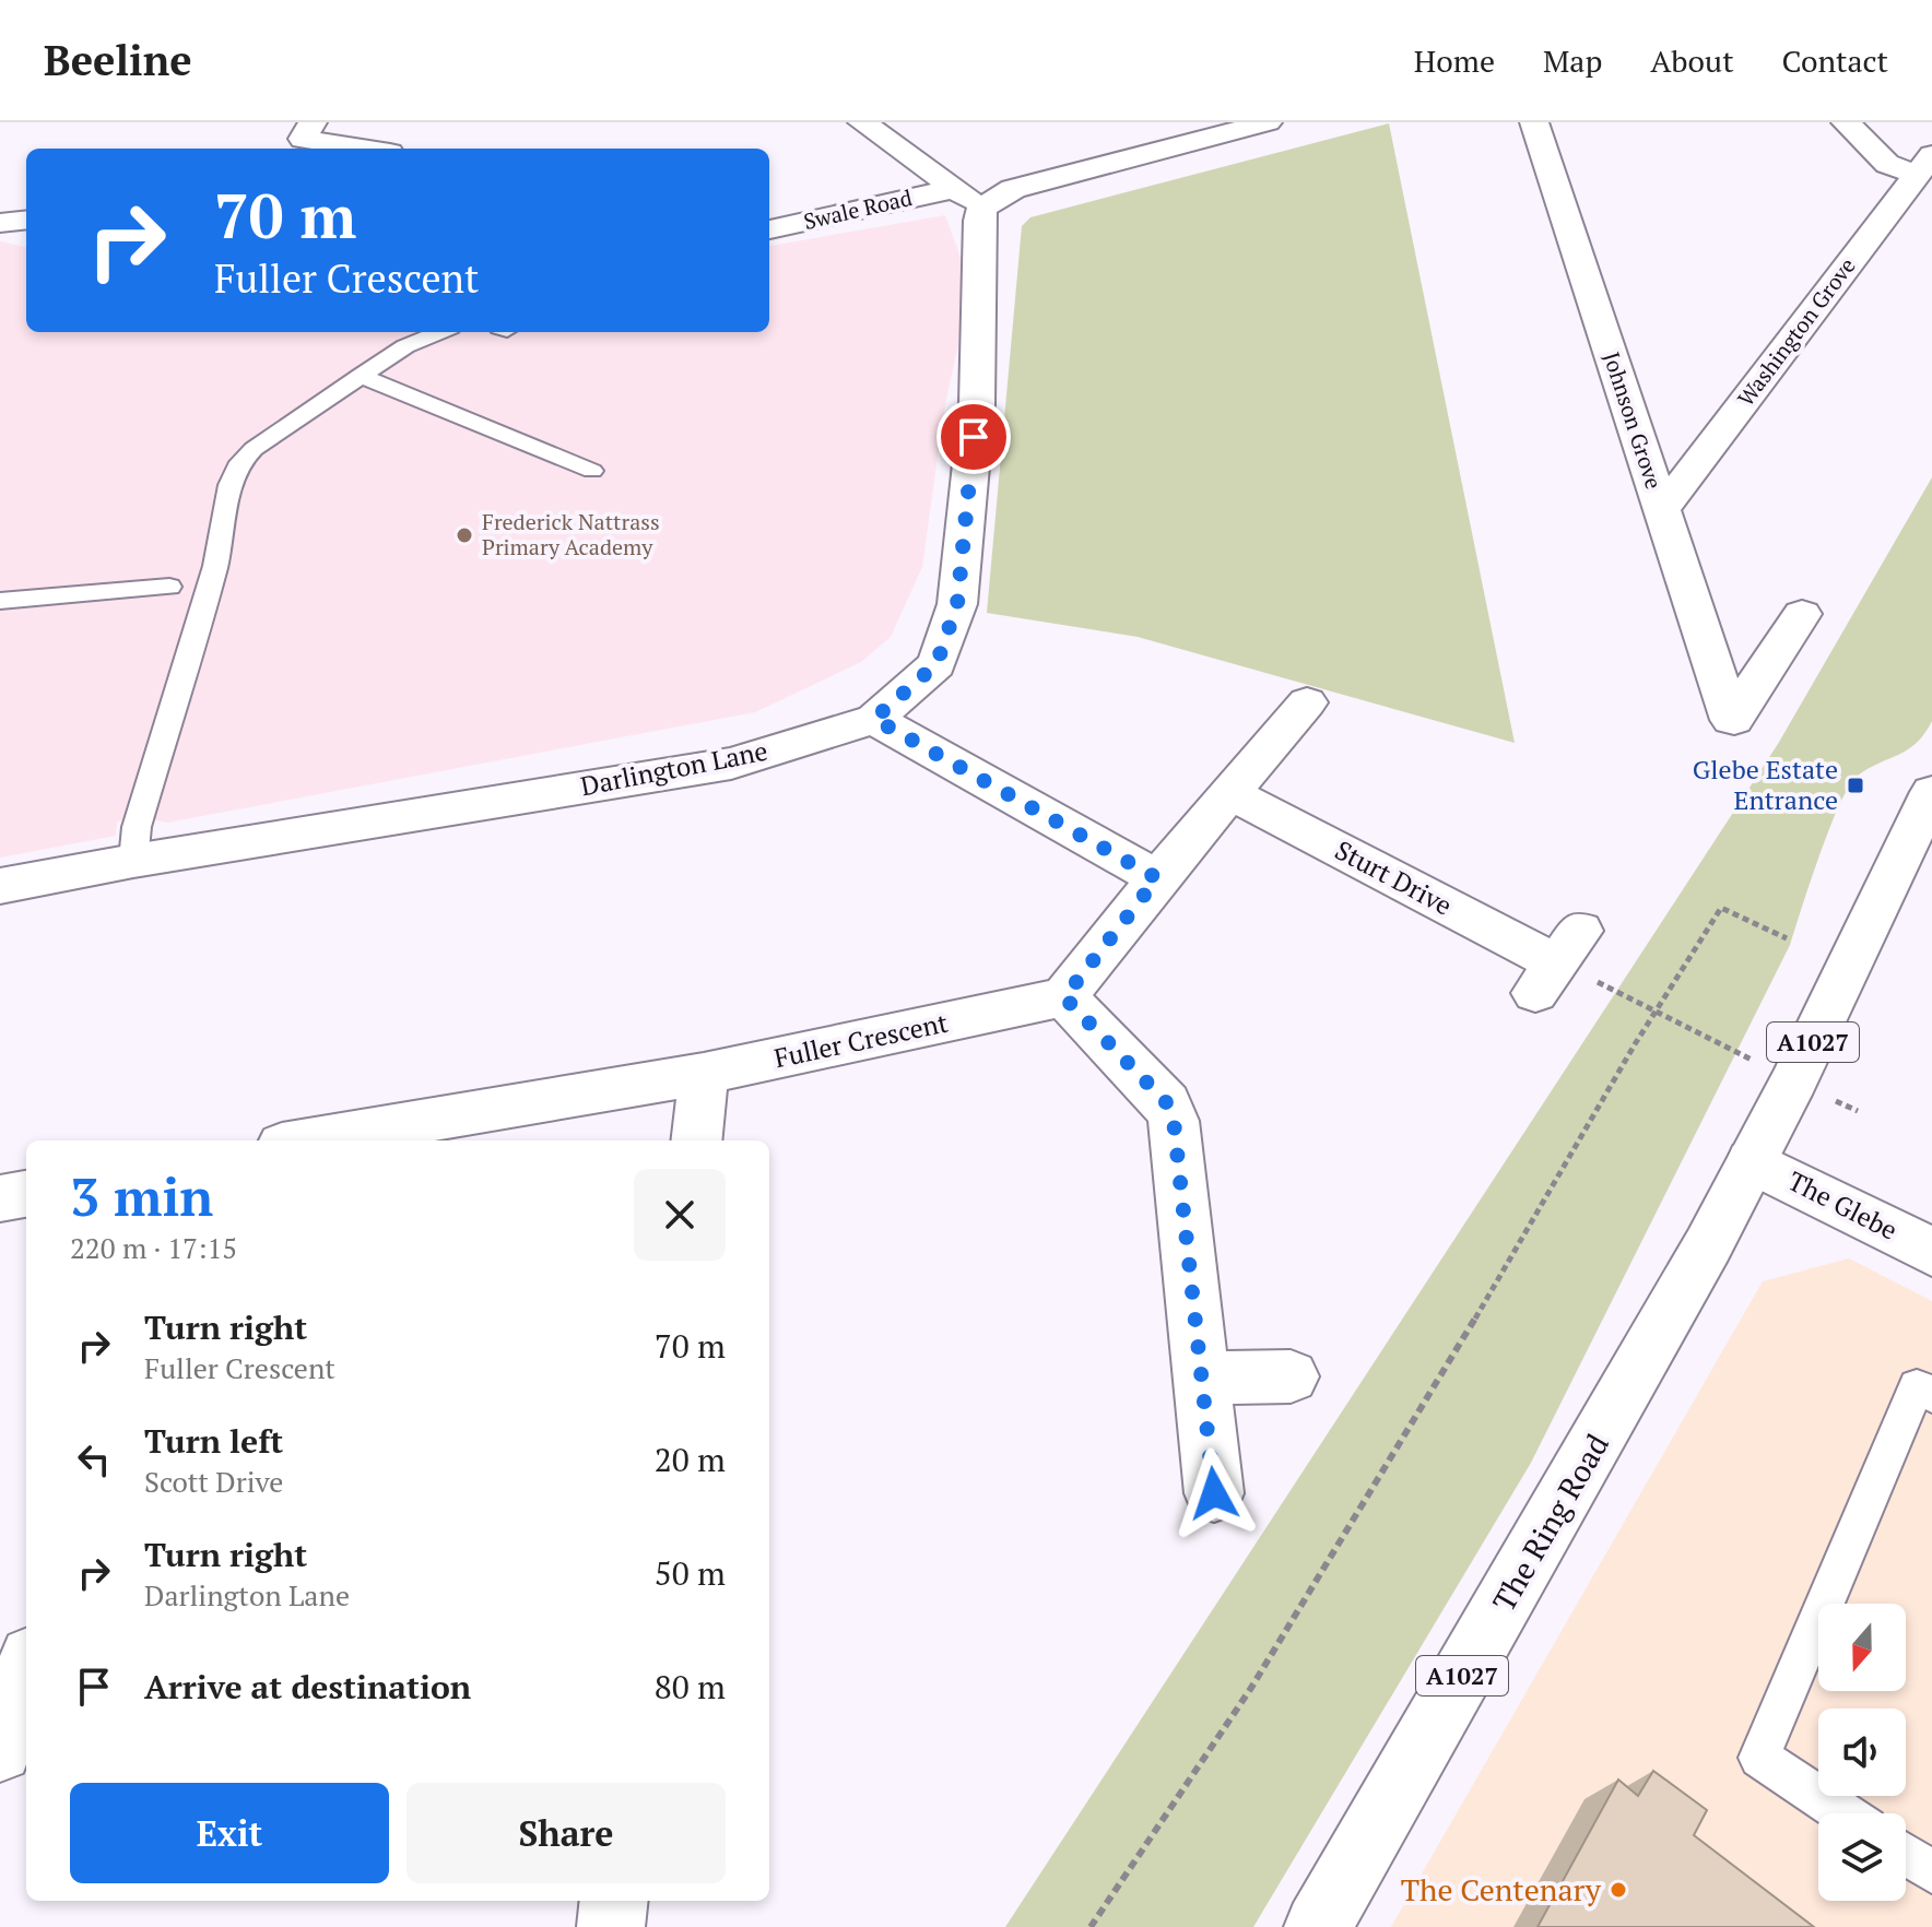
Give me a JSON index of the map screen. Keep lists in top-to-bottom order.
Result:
{
  "streets": {
    "street": [
      "Swale Road",
      "Washington Grove",
      "Johnson Grove",
      "Darlington Lane",
      "Sturt Drive",
      "Fuller Crescent",
      "A1027",
      "The Glebe",
      "The Ring Road"
    ]
  },
  "crossings": [
    ["Swale Road", "Darlington Lane"],
    ["Washington Grove", "Johnson Grove"],
    ["A1027", "The Glebe"],
    ["A1027", "The Ring Road"],
    ["The Glebe", "The Ring Road"]
  ],
  "places": {
    "other": ["Frederick Nattrass Primary Academy", "The Centenary"],
    "transit": ["Glebe Estate Entrance"]
  },
  "north": "bottom",
  "page": {
    "header": "Beeline",
    "nav": [
      "Home",
      "Map",
      "About",
      "Contact"
    ],
    "turn": ["70 m", "Fuller Crescent"],
    "heading": ["3 min", "220 m · 17:15"],
    "list": [
      {
        "name": "Turn right",
        "note": "Fuller Crescent",
        "value": "70 m"
      },
      {
        "name": "Turn left",
        "note": "Scott Drive",
        "value": "20 m"
      },
      {
        "name": "Turn right",
        "note": "Darlington Lane",
        "value": "50 m"
      },
      {
        "name": "Arrive at destination",
        "value": "80 m"
      }
    ],
    "buttons": ["Exit", "Share"]
  }
}
